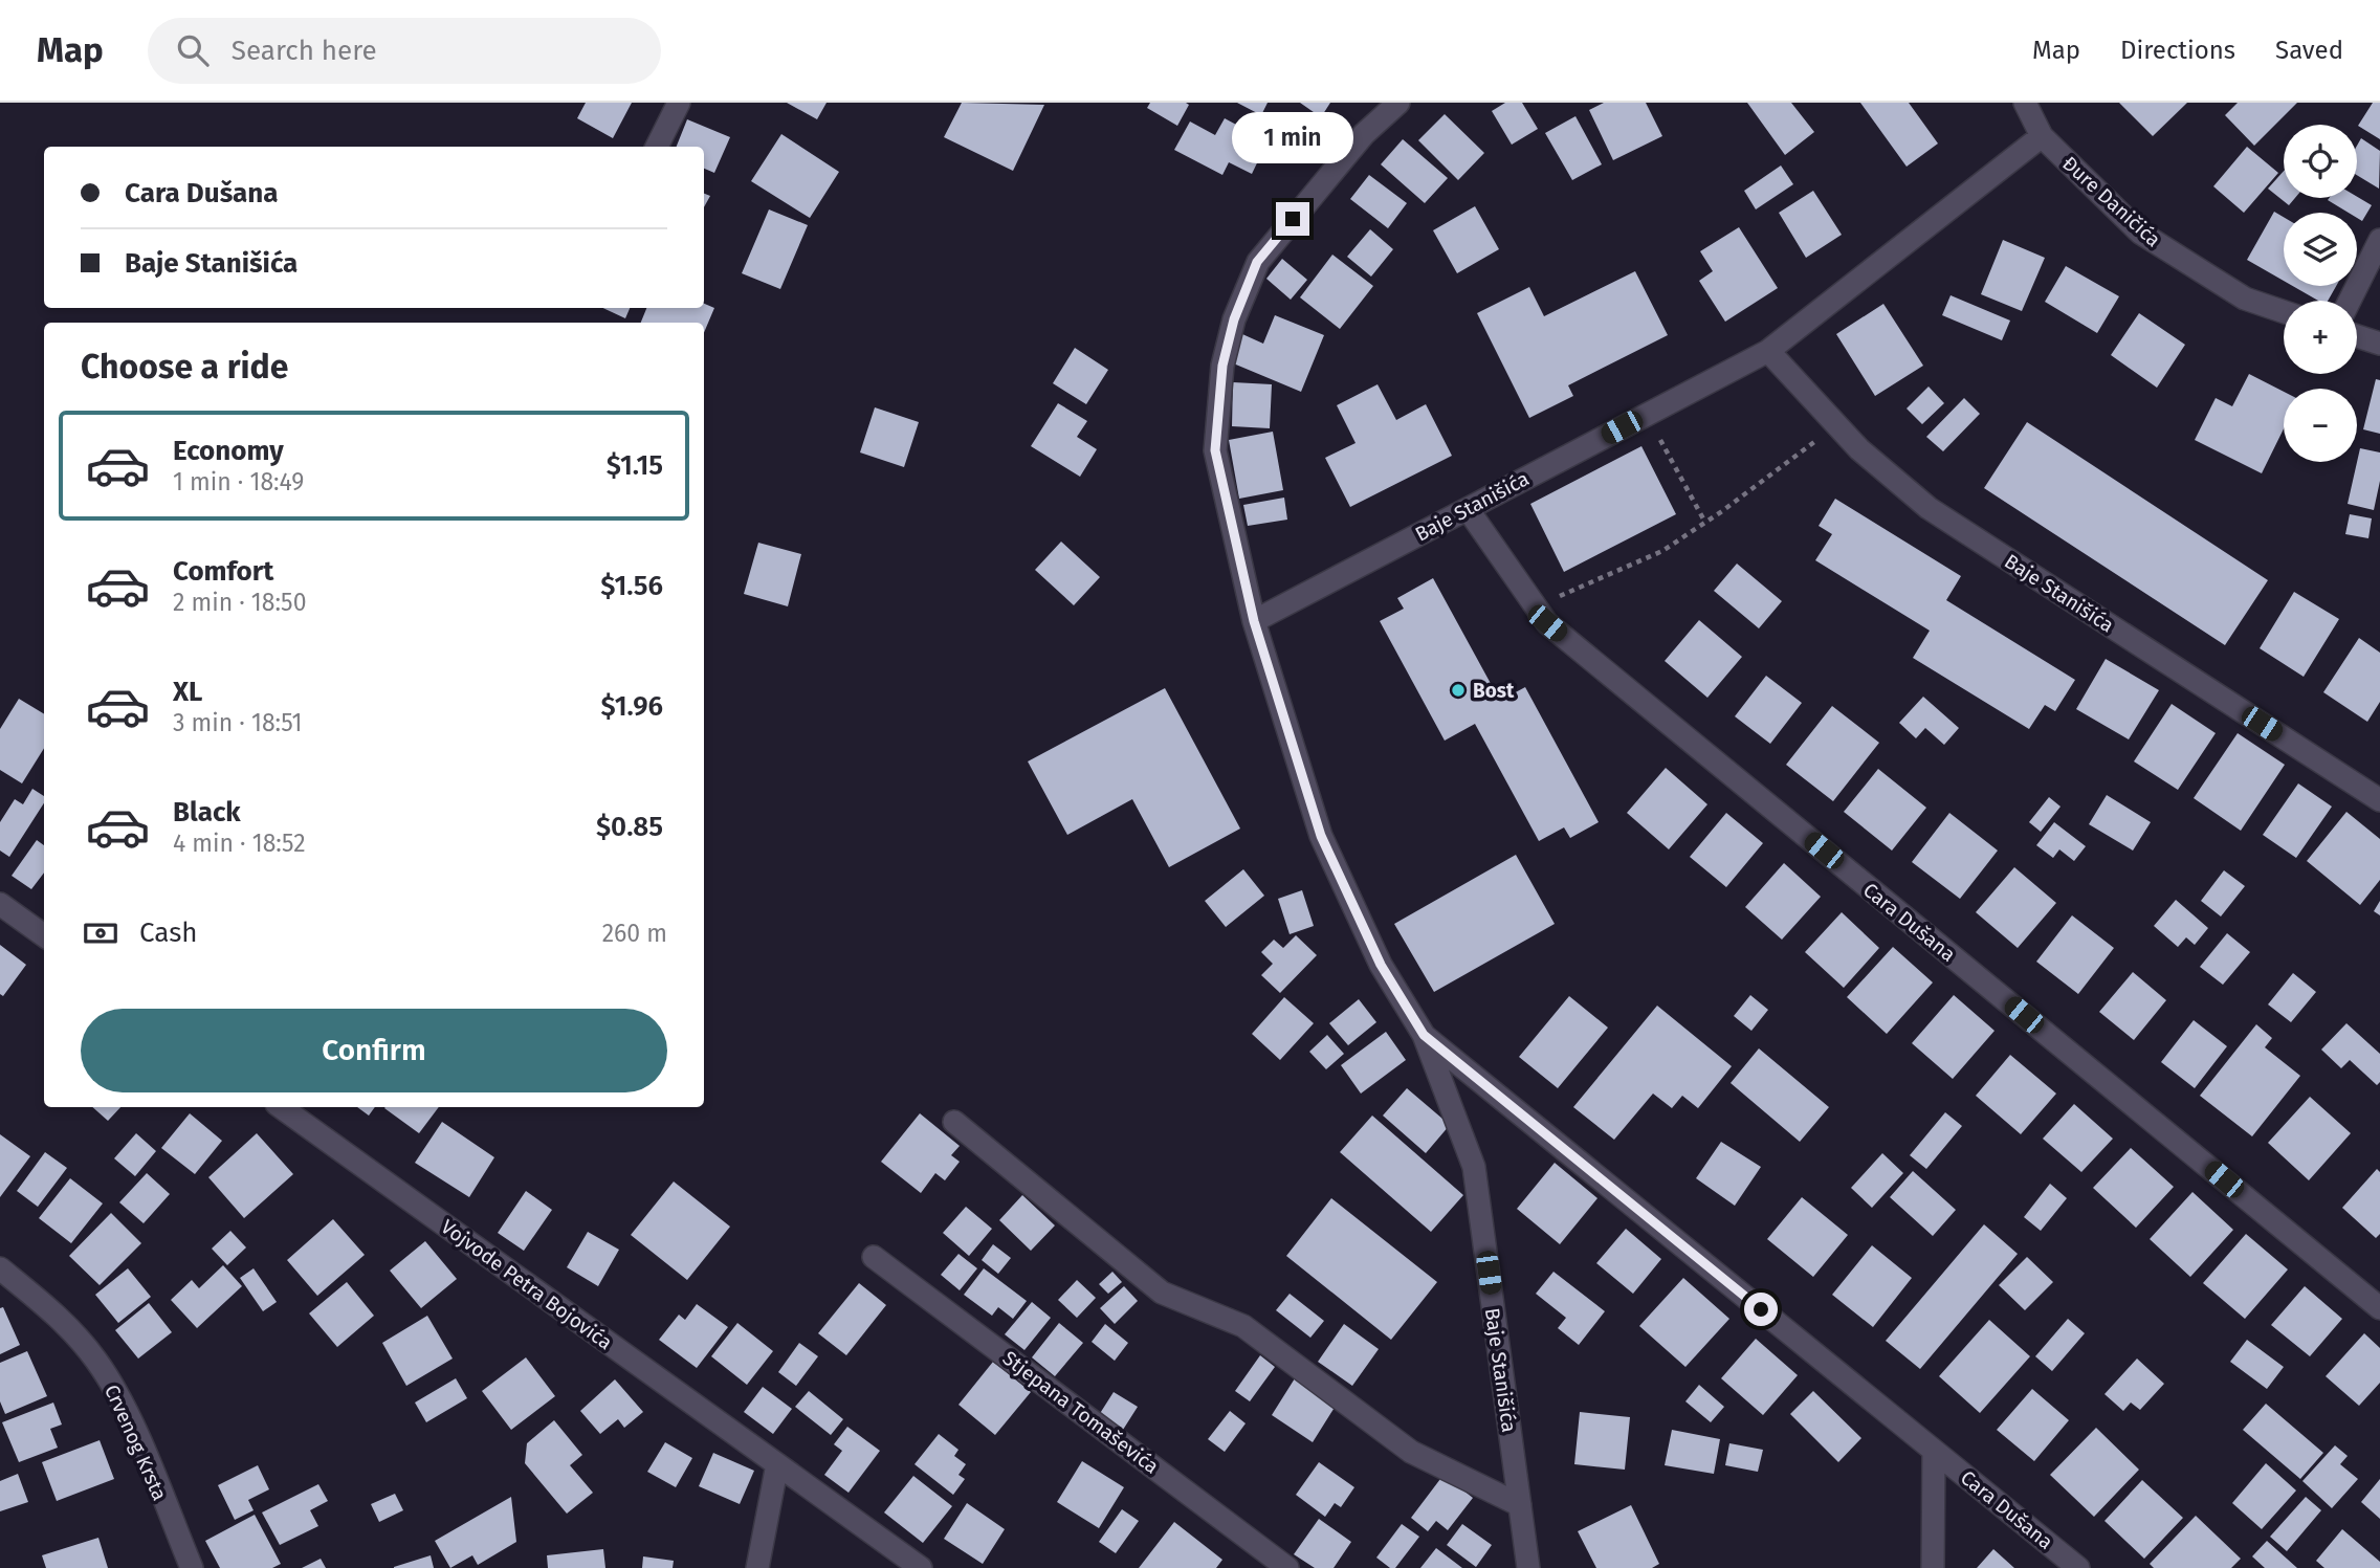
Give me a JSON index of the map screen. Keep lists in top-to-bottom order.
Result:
{
  "streets": {
    "street": [
      "Đure Daničića",
      "Baje Stanišića",
      "Cara Dušana",
      "Vojvode Petra Bojovića",
      "Stjepana Tomaševića",
      "Crvenog Krsta"
    ]
  },
  "crossings": [
    ["Đure Daničića", "Baje Stanišića"],
    ["Baje Stanišića", "Cara Dušana"]
  ],
  "places": ["Bost"],
  "page": {
    "header": "Map",
    "search": "Search here",
    "nav": ["Map", "Directions", "Saved"],
    "bubble": "1 min",
    "map_buttons": ["+", "−"],
    "banner": ["Cara Dušana", "Baje Stanišića"],
    "heading": "Choose a ride",
    "list": [
      {
        "name": "Economy",
        "note": "1 min · 18:49",
        "value": "$1.15"
      },
      {
        "name": "Comfort",
        "note": "2 min · 18:50",
        "value": "$1.56"
      },
      {
        "name": "XL",
        "note": "3 min · 18:51",
        "value": "$1.96"
      },
      {
        "name": "Black",
        "note": "4 min · 18:52",
        "value": "$0.85"
      }
    ],
    "pay": ["Cash", "260 m"],
    "buttons": "Confirm"
  }
}
